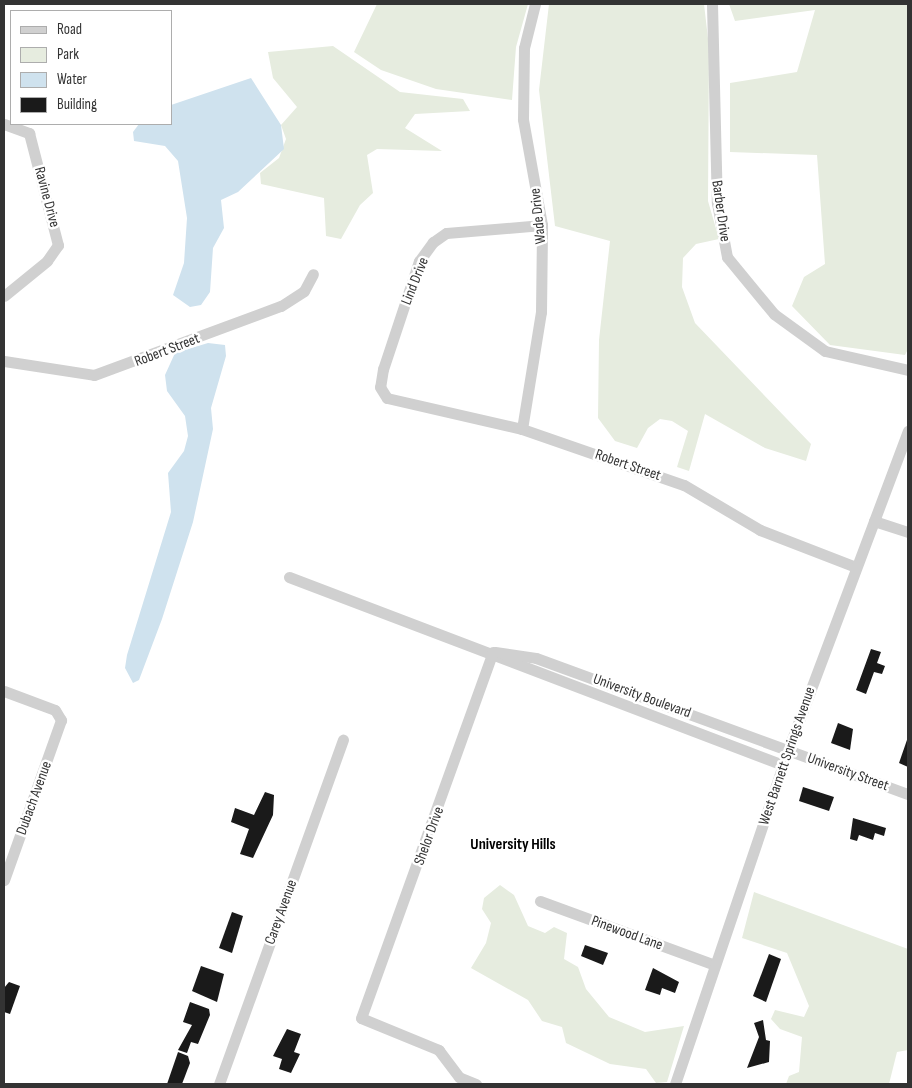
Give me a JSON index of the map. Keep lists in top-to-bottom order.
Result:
{
  "streets": {
    "street": [
      "Ravine Drive",
      "Barber Drive",
      "Wade Drive",
      "Lind Drive",
      "Robert Street",
      "University Boulevard",
      "West Barnett Springs Avenue",
      "University Street",
      "Dubach Avenue",
      "Shelor Drive",
      "Carey Avenue",
      "Pinewood Lane"
    ]
  },
  "crossings": [
    ["Wade Drive", "Lind Drive"],
    ["Wade Drive", "Robert Street"],
    ["Lind Drive", "Robert Street"],
    ["Robert Street", "West Barnett Springs Avenue"],
    ["University Boulevard", "West Barnett Springs Avenue"],
    ["University Boulevard", "University Street"],
    ["University Boulevard", "Shelor Drive"],
    ["West Barnett Springs Avenue", "University Street"],
    ["West Barnett Springs Avenue", "Pinewood Lane"]
  ],
  "districts": ["University Hills"],
  "legend": [
    "Road",
    "Park",
    "Water",
    "Building"
  ]
}
